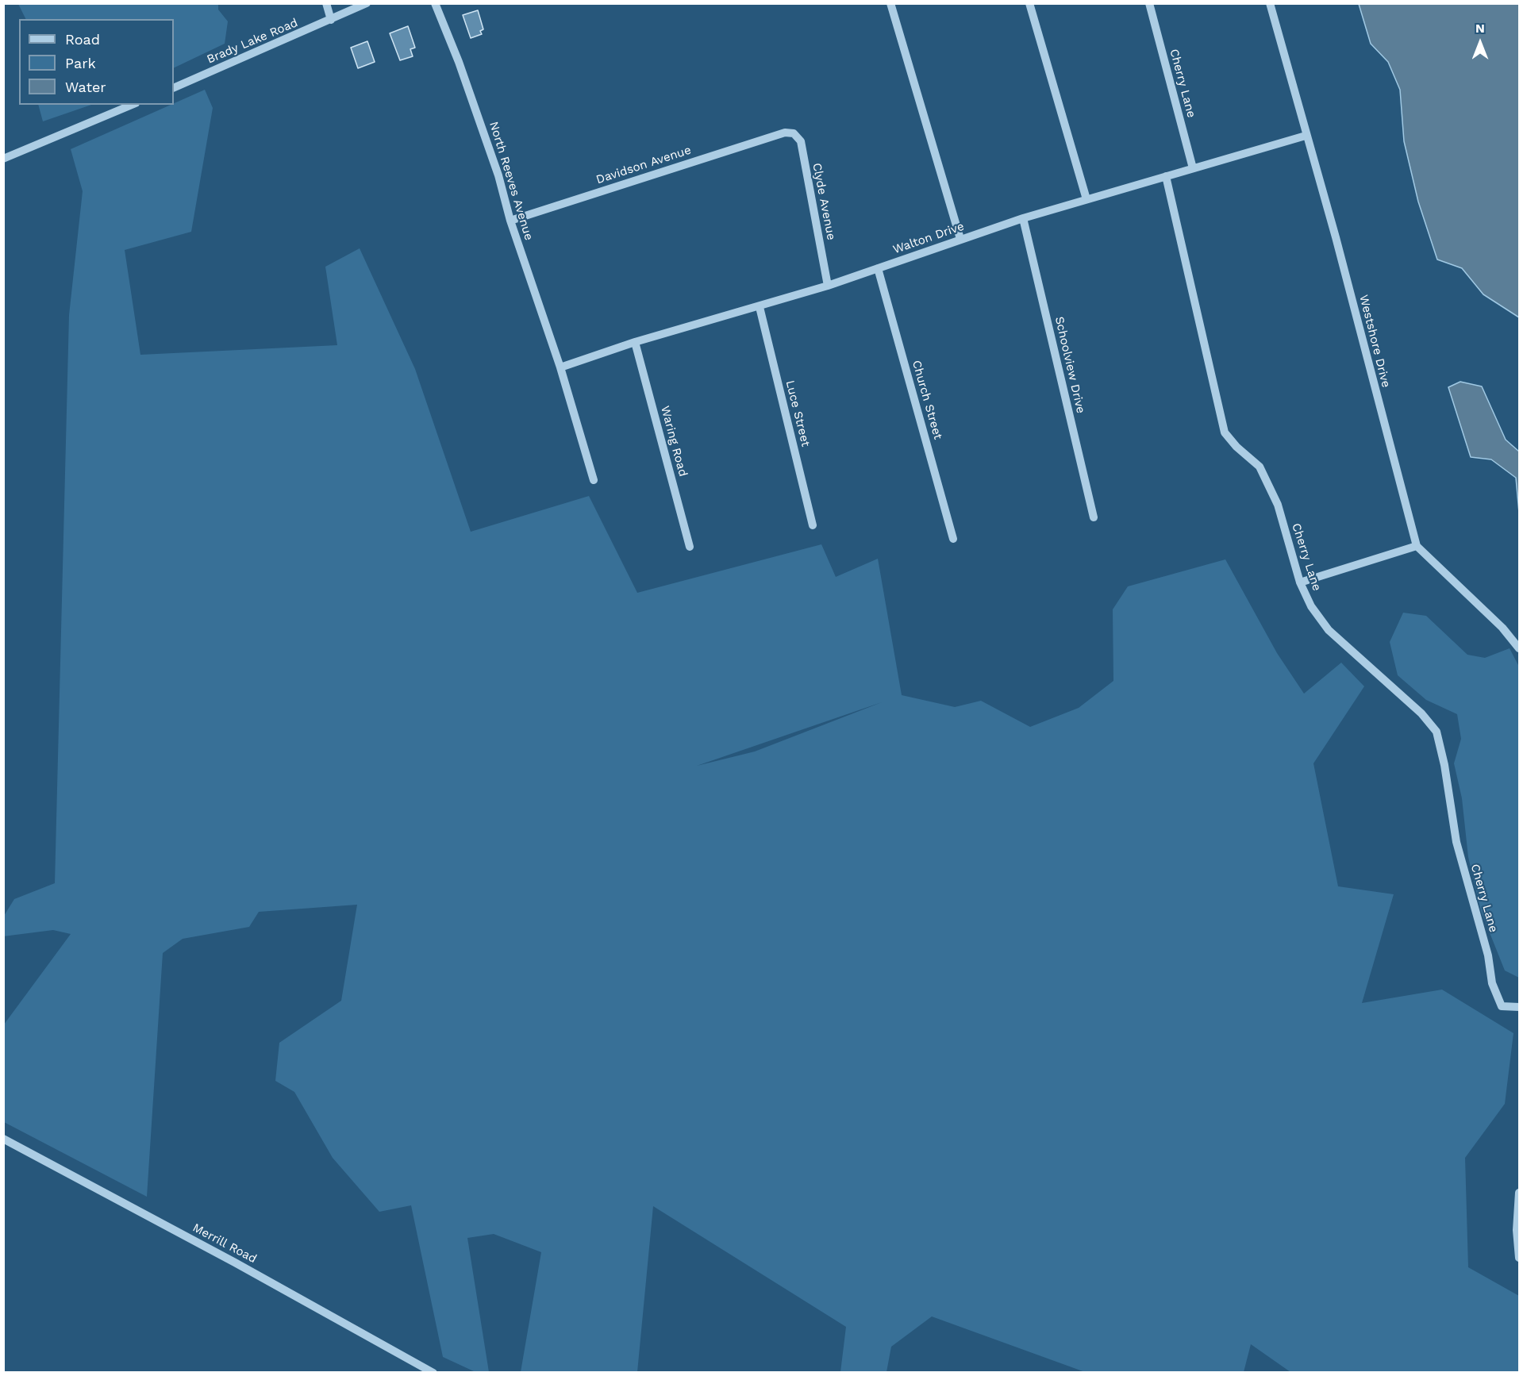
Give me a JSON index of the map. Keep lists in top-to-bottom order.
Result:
{
  "streets": {
    "street": [
      "Brady Lake Road",
      "Cherry Lane",
      "Davidson Avenue",
      "North Reeves Avenue",
      "Clyde Avenue",
      "Walton Drive",
      "Westshore Drive",
      "Schoolview Drive",
      "Church Street",
      "Luce Street",
      "Waring Road",
      "Merrill Road"
    ]
  },
  "crossings": [
    ["Cherry Lane", "Walton Drive"],
    ["Davidson Avenue", "North Reeves Avenue"],
    ["Davidson Avenue", "Clyde Avenue"],
    ["North Reeves Avenue", "Walton Drive"],
    ["Clyde Avenue", "Walton Drive"],
    ["Walton Drive", "Westshore Drive"],
    ["Walton Drive", "Schoolview Drive"],
    ["Walton Drive", "Church Street"],
    ["Walton Drive", "Luce Street"],
    ["Walton Drive", "Waring Road"]
  ],
  "legend": ["Road", "Park", "Water"],
  "north": "top"
}
